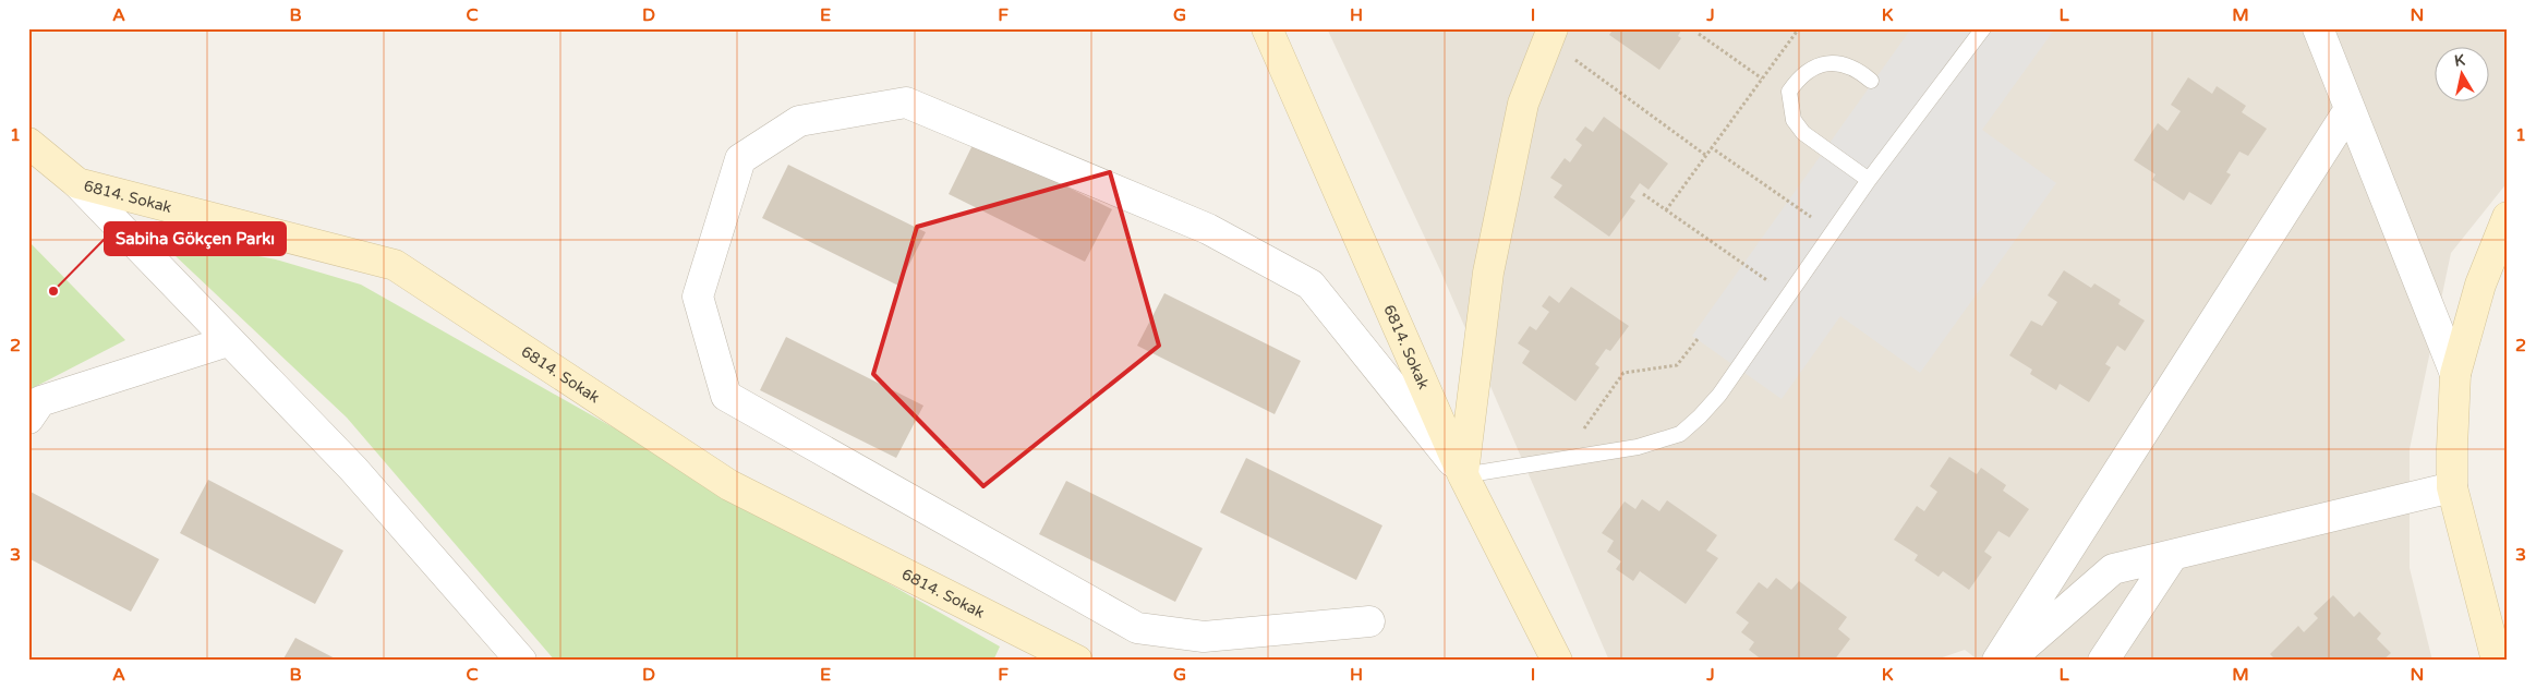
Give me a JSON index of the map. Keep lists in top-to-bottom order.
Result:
{
  "streets": {
    "street": ["6814. Sokak"]
  },
  "places": ["Sabiha Gökçen Parkı"],
  "north": "top",
  "grid": {
    "columns": [
      "A",
      "B",
      "C",
      "D",
      "E",
      "F",
      "G",
      "H",
      "I",
      "J",
      "K",
      "L",
      "M",
      "N"
    ],
    "rows": ["1", "2", "3"]
  }
}
